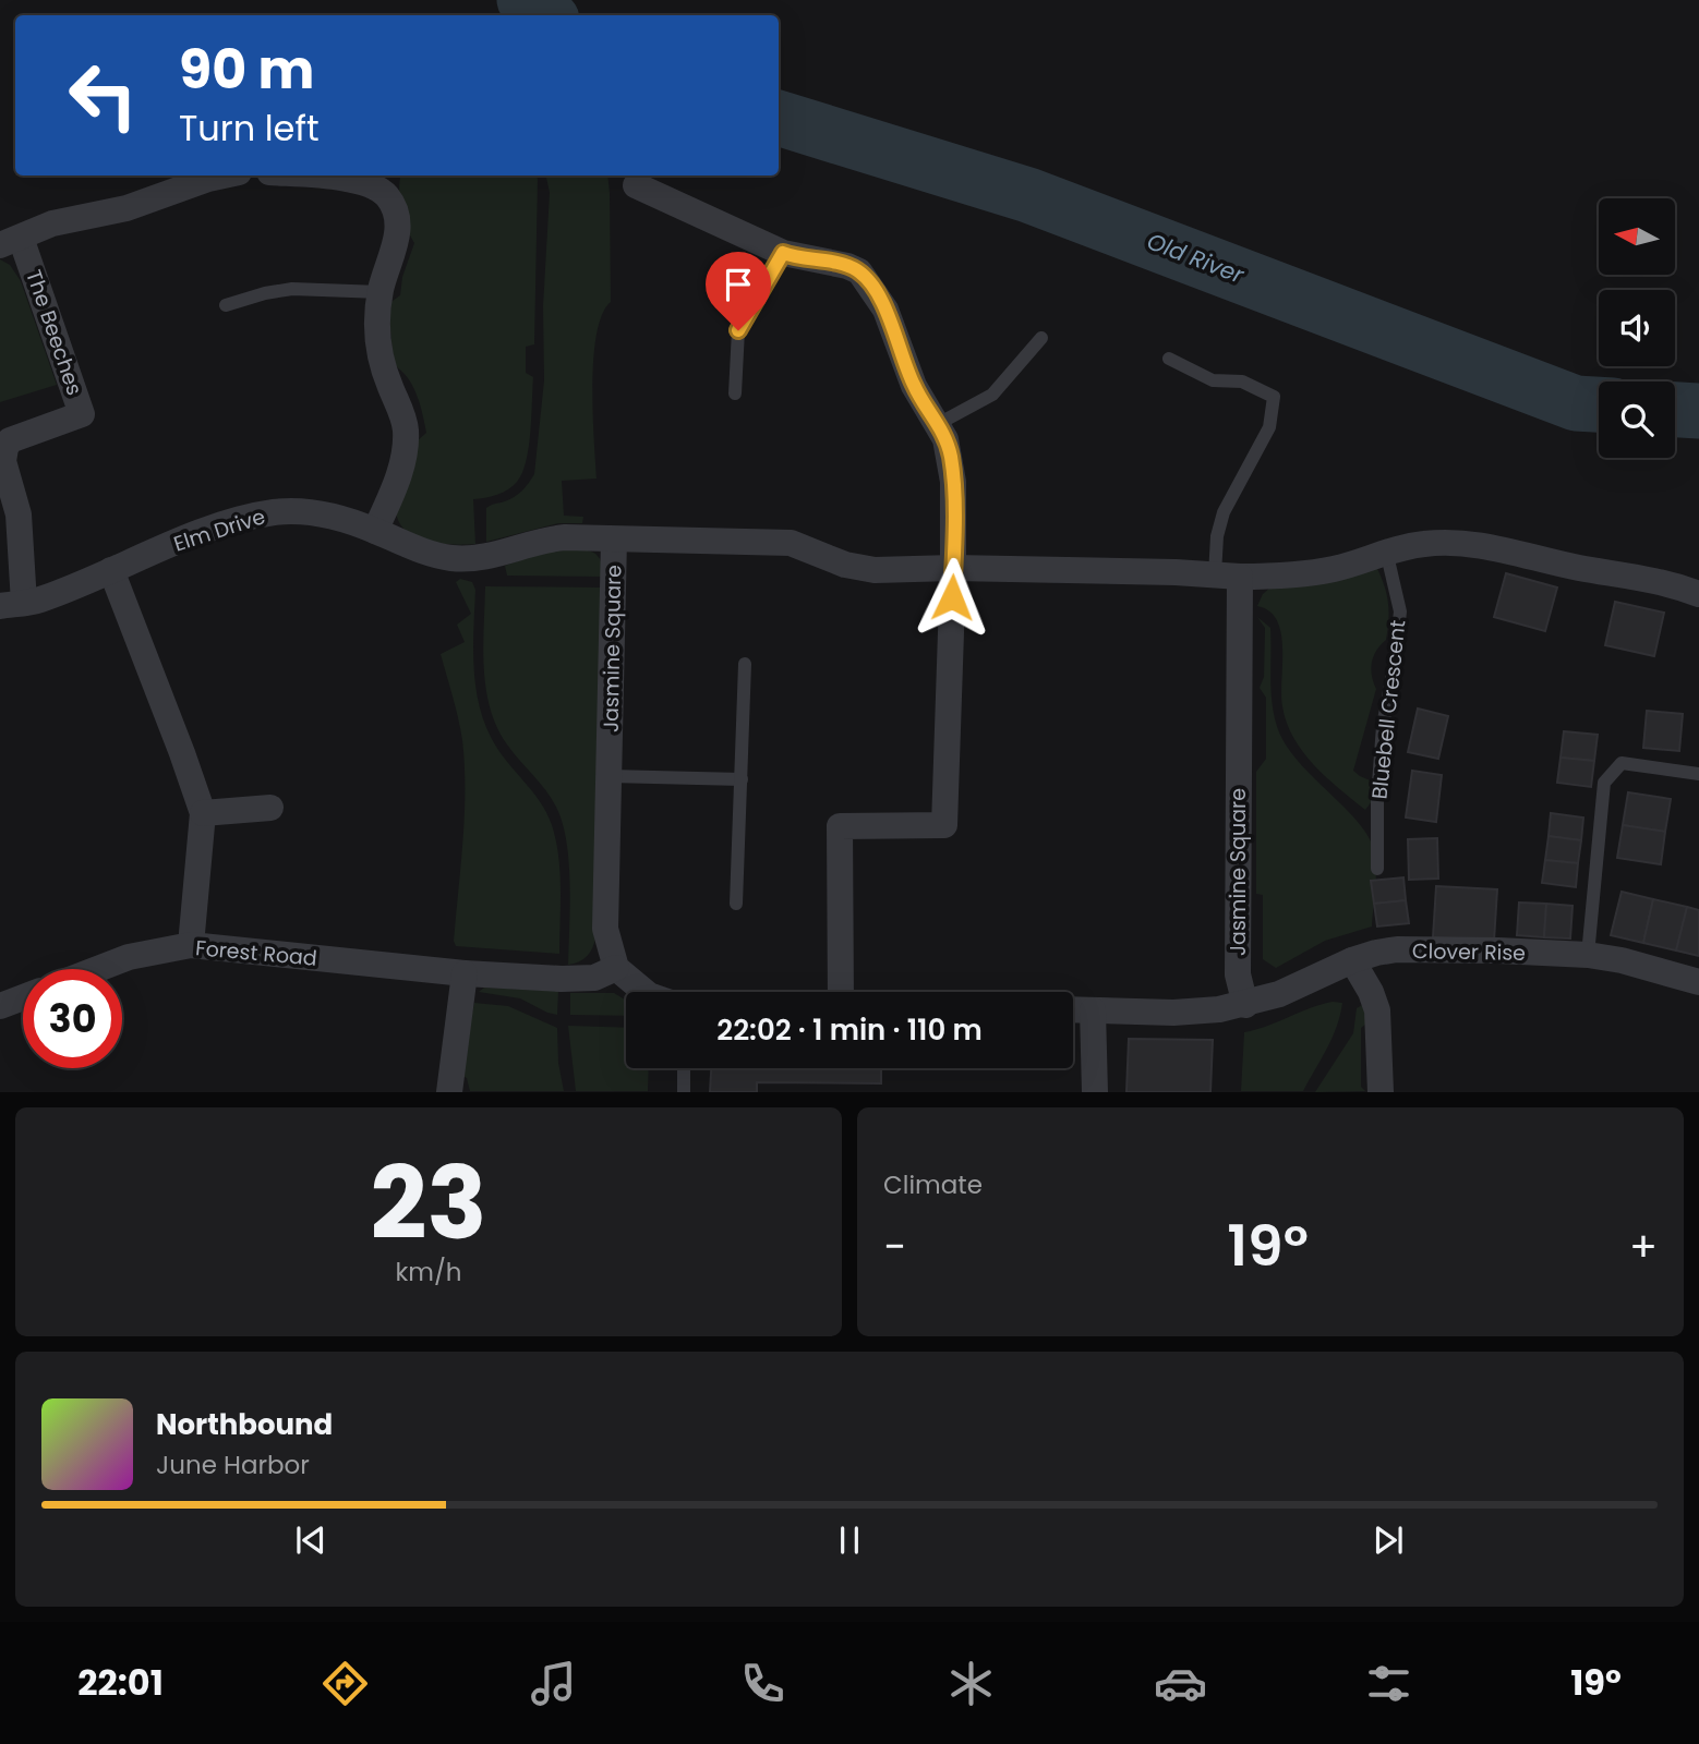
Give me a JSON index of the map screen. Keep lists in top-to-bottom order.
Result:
{
  "streets": {
    "street": [
      "The Beeches",
      "Elm Drive",
      "Jasmine Square",
      "Clover Rise",
      "Forest Road"
    ],
    "lane": ["Bluebell Crescent"]
  },
  "crossings": [
    ["The Beeches", "Elm Drive"],
    ["Elm Drive", "Jasmine Square"],
    ["Jasmine Square", "Clover Rise"],
    ["Jasmine Square", "Forest Road"]
  ],
  "water": ["Old River"],
  "north": "left",
  "page": {
    "turn": ["90 m", "Turn left"],
    "limit": "30",
    "trip": "22:02 · 1 min · 110 m",
    "tile": [
      ["23", "km/h"],
      "Climate"
    ],
    "heat": ["−", "19°", "+"],
    "song": ["Northbound", "June Harbor"],
    "tabs": ["22:01", "19°"]
  }
}
